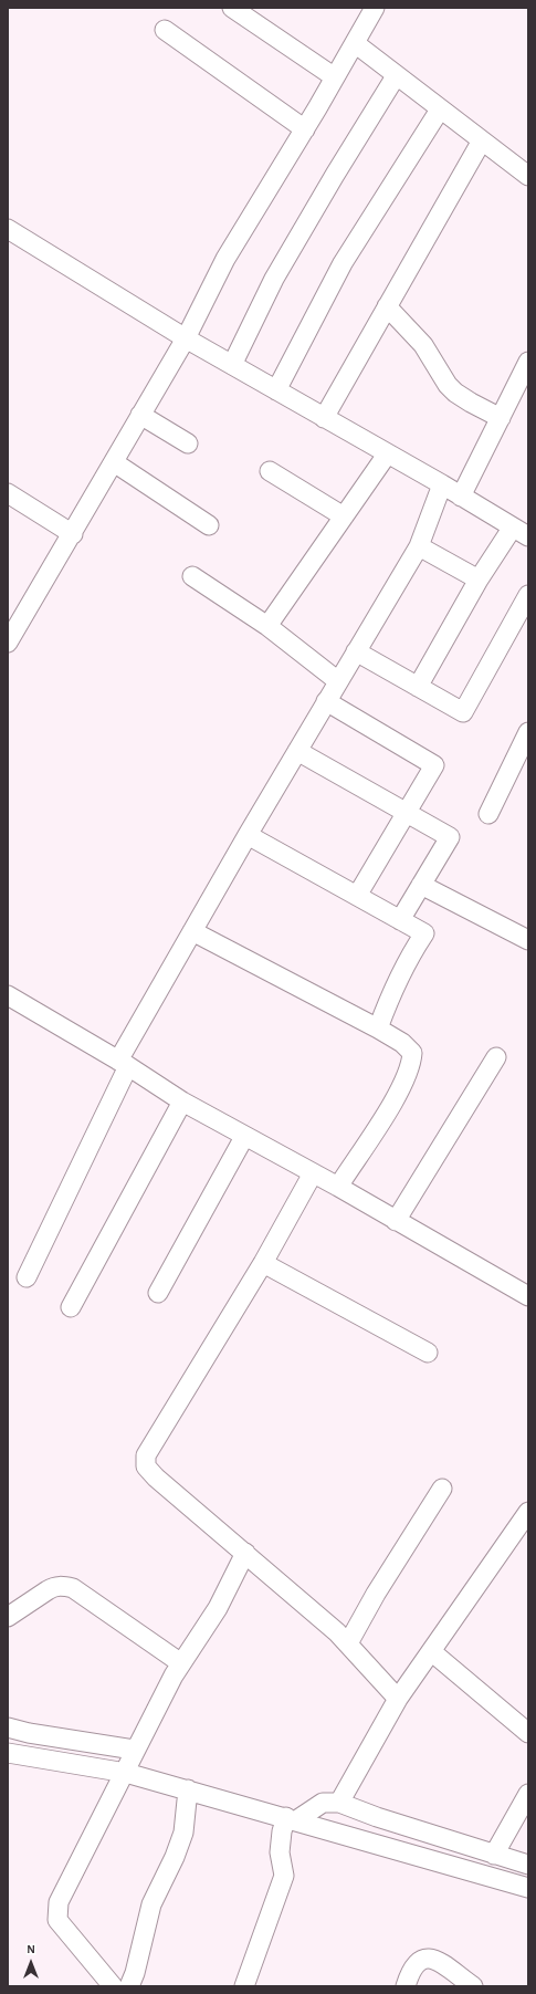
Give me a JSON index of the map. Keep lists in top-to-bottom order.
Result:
{
  "north": "top"
}
